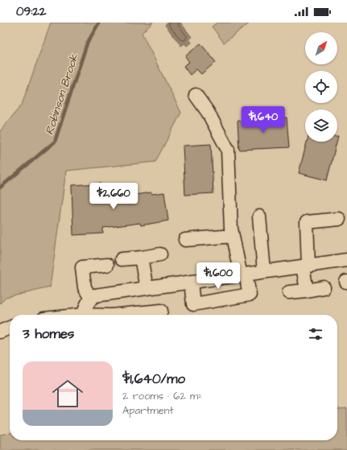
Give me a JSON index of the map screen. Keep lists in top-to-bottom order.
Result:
{
  "water": ["Robinson Brook"],
  "north": "top right",
  "page": {
    "status": "09:22",
    "price": ["$1,640", "$2,660", "$1,600"],
    "heading": "3 homes",
    "list": [
      {
        "name": "$1,640/mo",
        "note": "2 rooms · 62 m² · Apartment"
      }
    ]
  }
}
